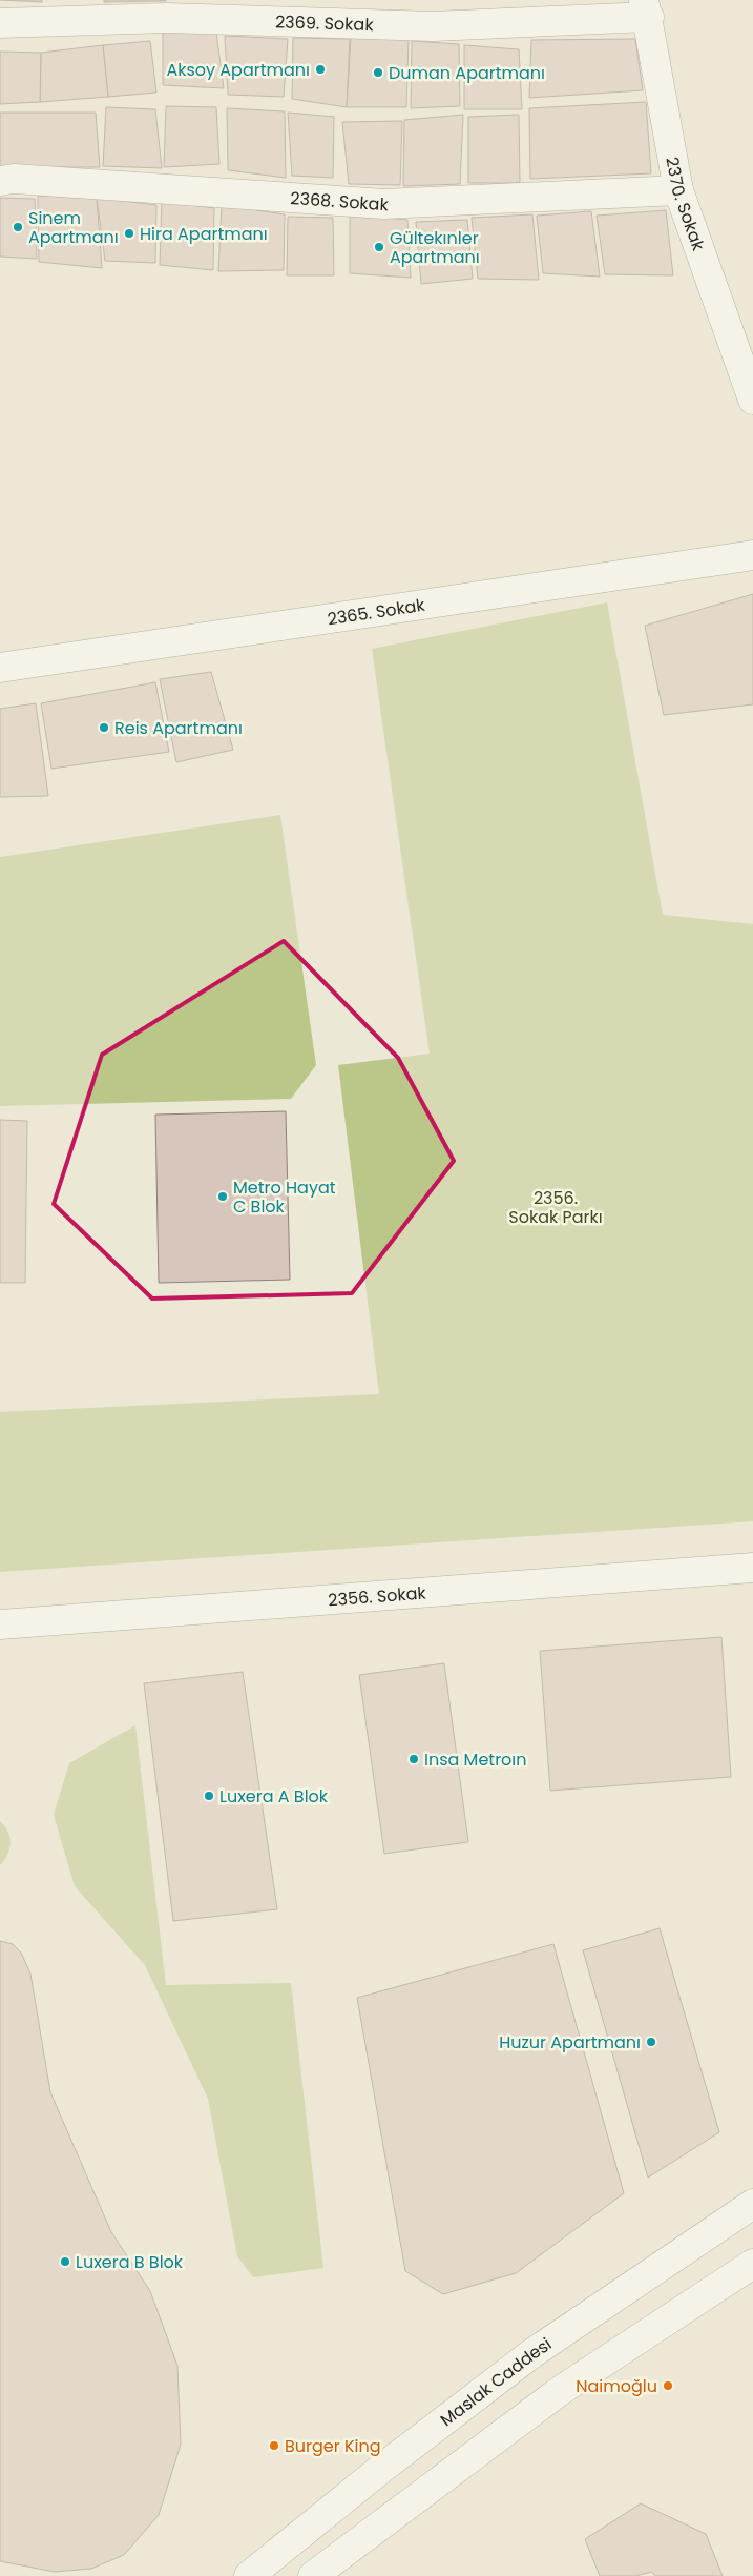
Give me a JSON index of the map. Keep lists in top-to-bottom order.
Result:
{
  "streets": {
    "street": [
      "2369. Sokak",
      "2368. Sokak",
      "2370. Sokak",
      "2365. Sokak",
      "2356. Sokak",
      "Maslak Caddesi"
    ]
  },
  "crossings": [
    ["2369. Sokak", "2370. Sokak"],
    ["2368. Sokak", "2370. Sokak"]
  ],
  "parks": ["2356. Sokak Parkı"],
  "places": [
    "Aksoy Apartmanı",
    "Duman Apartmanı",
    "Sinem Apartmanı",
    "Hira Apartmanı",
    "Gültekınler Apartmanı",
    "Reis Apartmanı",
    "Metro Hayat C Blok",
    "Insa Metroın",
    "Luxera A Blok",
    "Huzur Apartmanı",
    "Luxera B Blok",
    "Naimoğlu",
    "Burger King"
  ]
}
